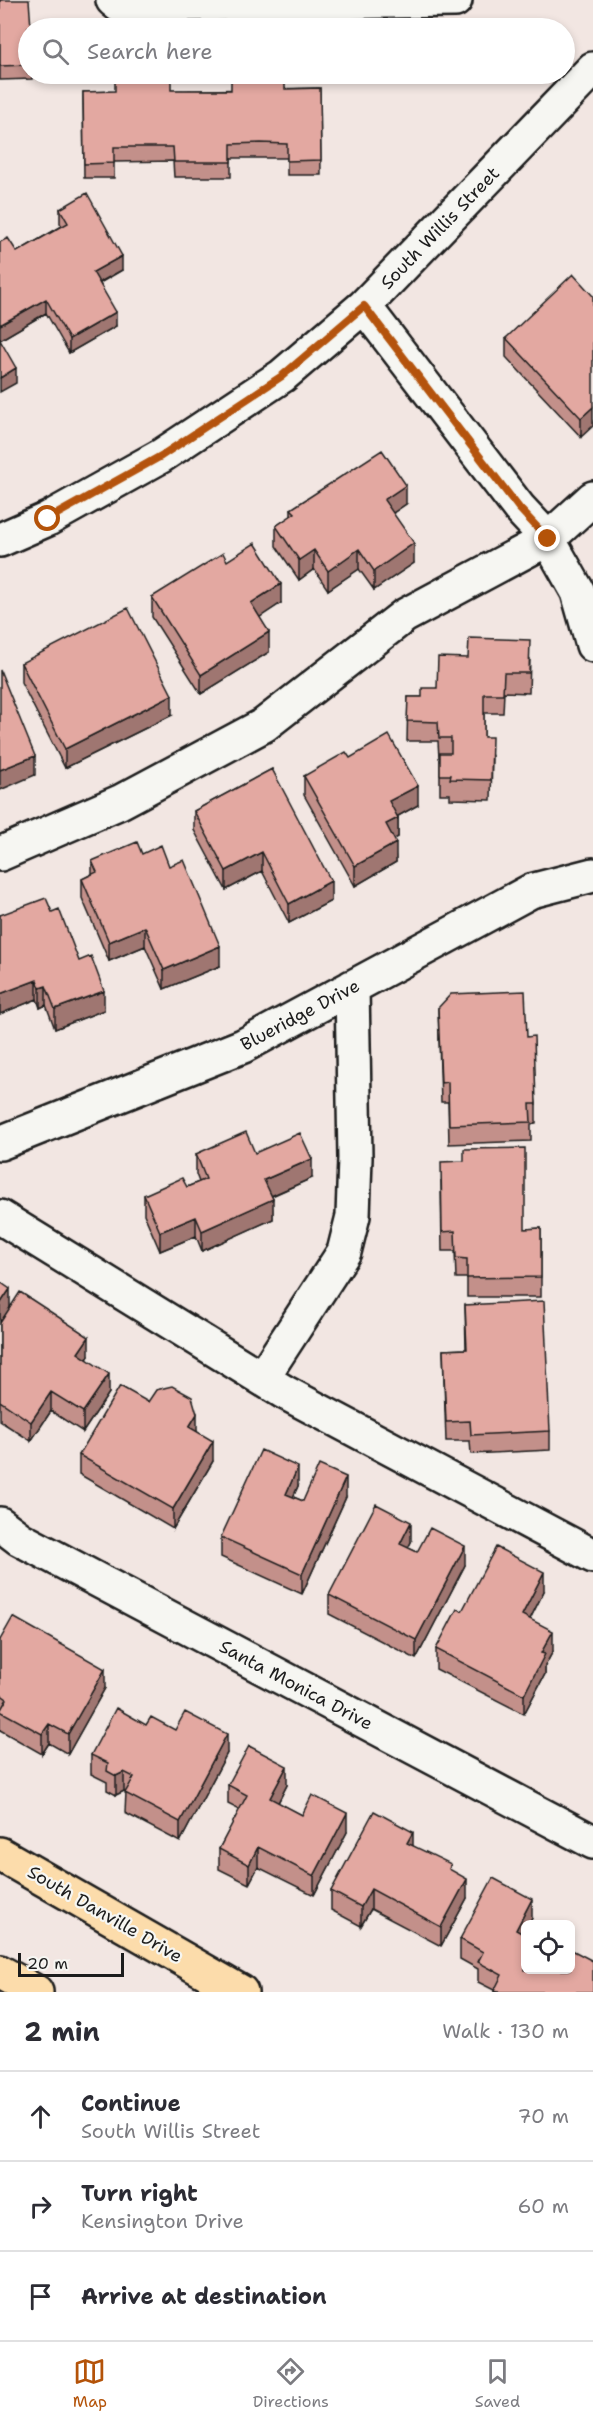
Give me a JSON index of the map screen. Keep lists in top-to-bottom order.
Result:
{
  "streets": {
    "main road": ["South Danville Drive"],
    "street": ["South Willis Street", "Blueridge Drive", "Santa Monica Drive"]
  },
  "scale_bar": "20 m",
  "page": {
    "search": "Search here",
    "scale": "20 m",
    "heading": ["2 min", "Walk · 130 m"],
    "list": [
      ["Continue", "South Willis Street", "70 m"],
      ["Turn right", "Kensington Drive", "60 m"],
      "Arrive at destination"
    ],
    "nav": ["Map", "Directions", "Saved"]
  }
}
